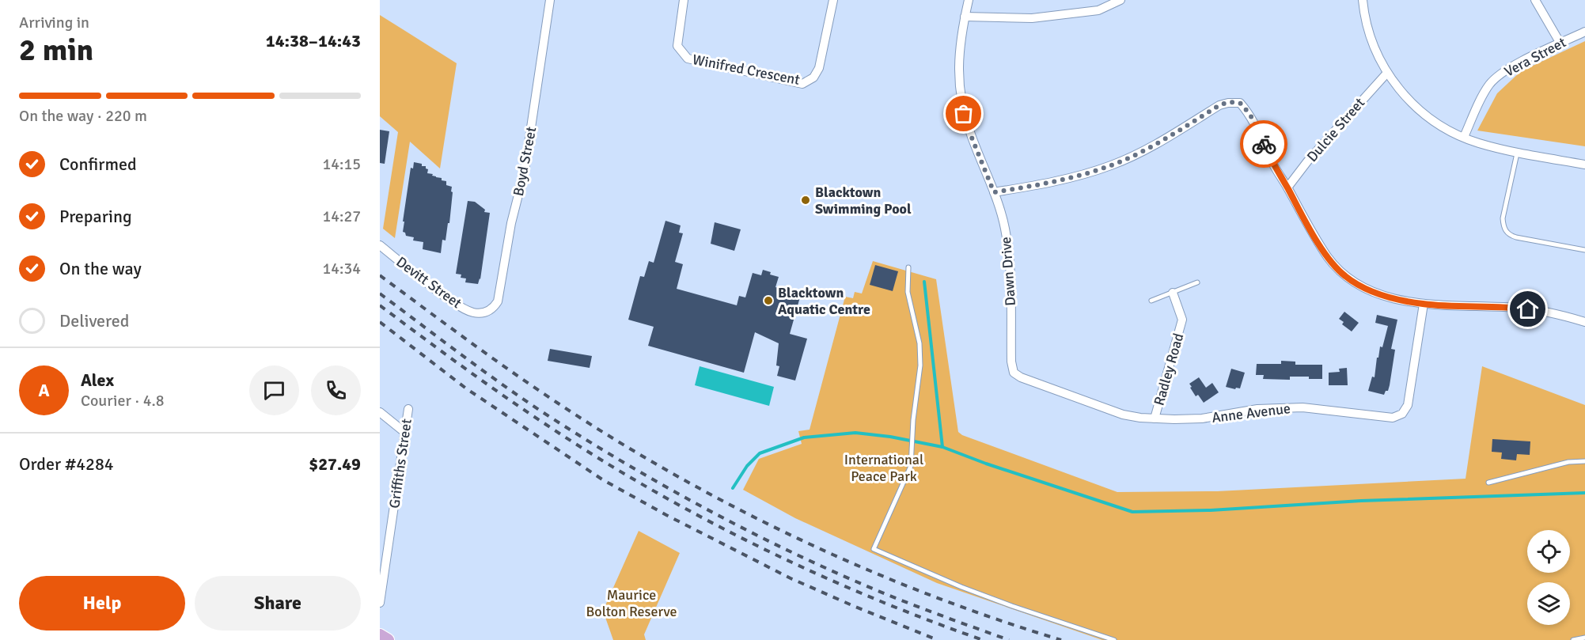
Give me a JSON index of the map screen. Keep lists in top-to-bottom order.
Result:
{
  "streets": {
    "street": [
      "Vera Street",
      "Winifred Crescent",
      "Dulcie Street",
      "Boyd Street",
      "Dawn Drive",
      "Devitt Street",
      "Radley Road",
      "Anne Avenue",
      "Griffiths Street"
    ]
  },
  "crossings": [
    ["Boyd Street", "Devitt Street"],
    ["Dawn Drive", "Anne Avenue"],
    ["Radley Road", "Anne Avenue"]
  ],
  "parks": ["International Peace Park", "Maurice Bolton Reserve"],
  "places": ["Blacktown Swimming Pool", "Blacktown Aquatic Centre"],
  "page": {
    "heading": ["2 min", "Arriving in", "14:38–14:43"],
    "panel": [
      "Alex",
      "Courier · 4.8",
      "Order #4284",
      "$27.49"
    ],
    "bar": "On the way · 220 m",
    "list": [
      ["Confirmed", "14:15"],
      ["Preparing", "14:27"],
      ["On the way", "14:34"],
      "Delivered"
    ],
    "round": "A",
    "buttons": ["Help", "Share"]
  }
}
